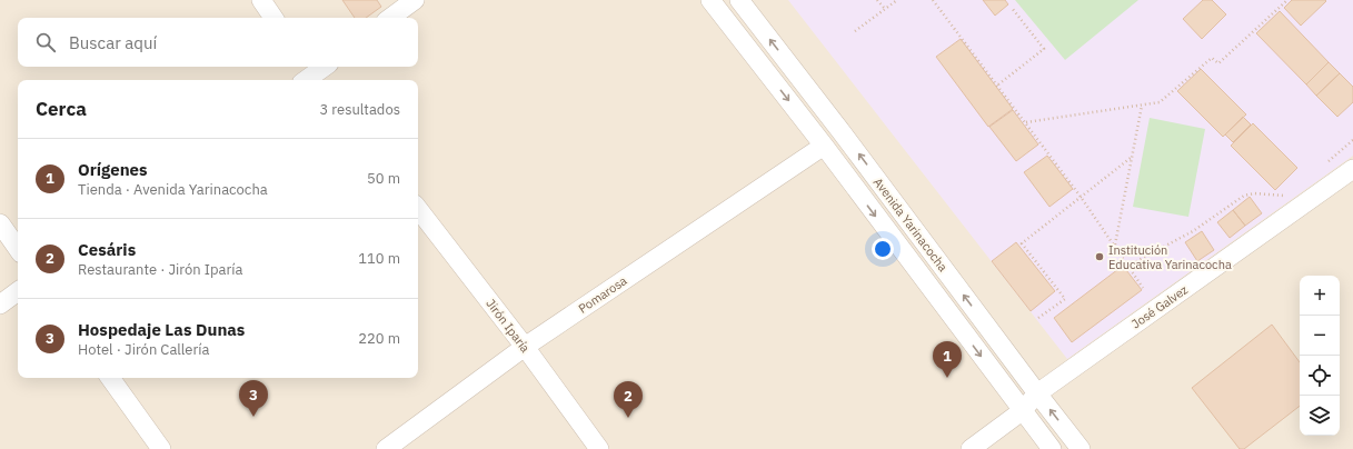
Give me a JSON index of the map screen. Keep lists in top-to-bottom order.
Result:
{
  "streets": {
    "street": [
      "Avenida Yarinacocha",
      "Pomarosa",
      "José Galvez",
      "Jirón Iparía"
    ]
  },
  "crossings": [
    ["Avenida Yarinacocha", "Pomarosa"],
    ["Avenida Yarinacocha", "José Galvez"],
    ["Pomarosa", "Jirón Iparía"]
  ],
  "places": ["Institución Educativa Yarinacocha"],
  "page": {
    "search": "Buscar aquí",
    "heading": ["Cerca", "3 resultados"],
    "list": [
      {
        "mark": "1",
        "name": "Orígenes",
        "note": "Tienda · Avenida Yarinacocha",
        "value": "50 m"
      },
      {
        "mark": "2",
        "name": "Cesáris",
        "note": "Restaurante · Jirón Iparía",
        "value": "110 m"
      },
      {
        "mark": "3",
        "name": "Hospedaje Las Dunas",
        "note": "Hotel · Jirón Callería",
        "value": "220 m"
      }
    ],
    "map_buttons": ["+", "−"],
    "pins": ["1", "3", "2"]
  }
}
